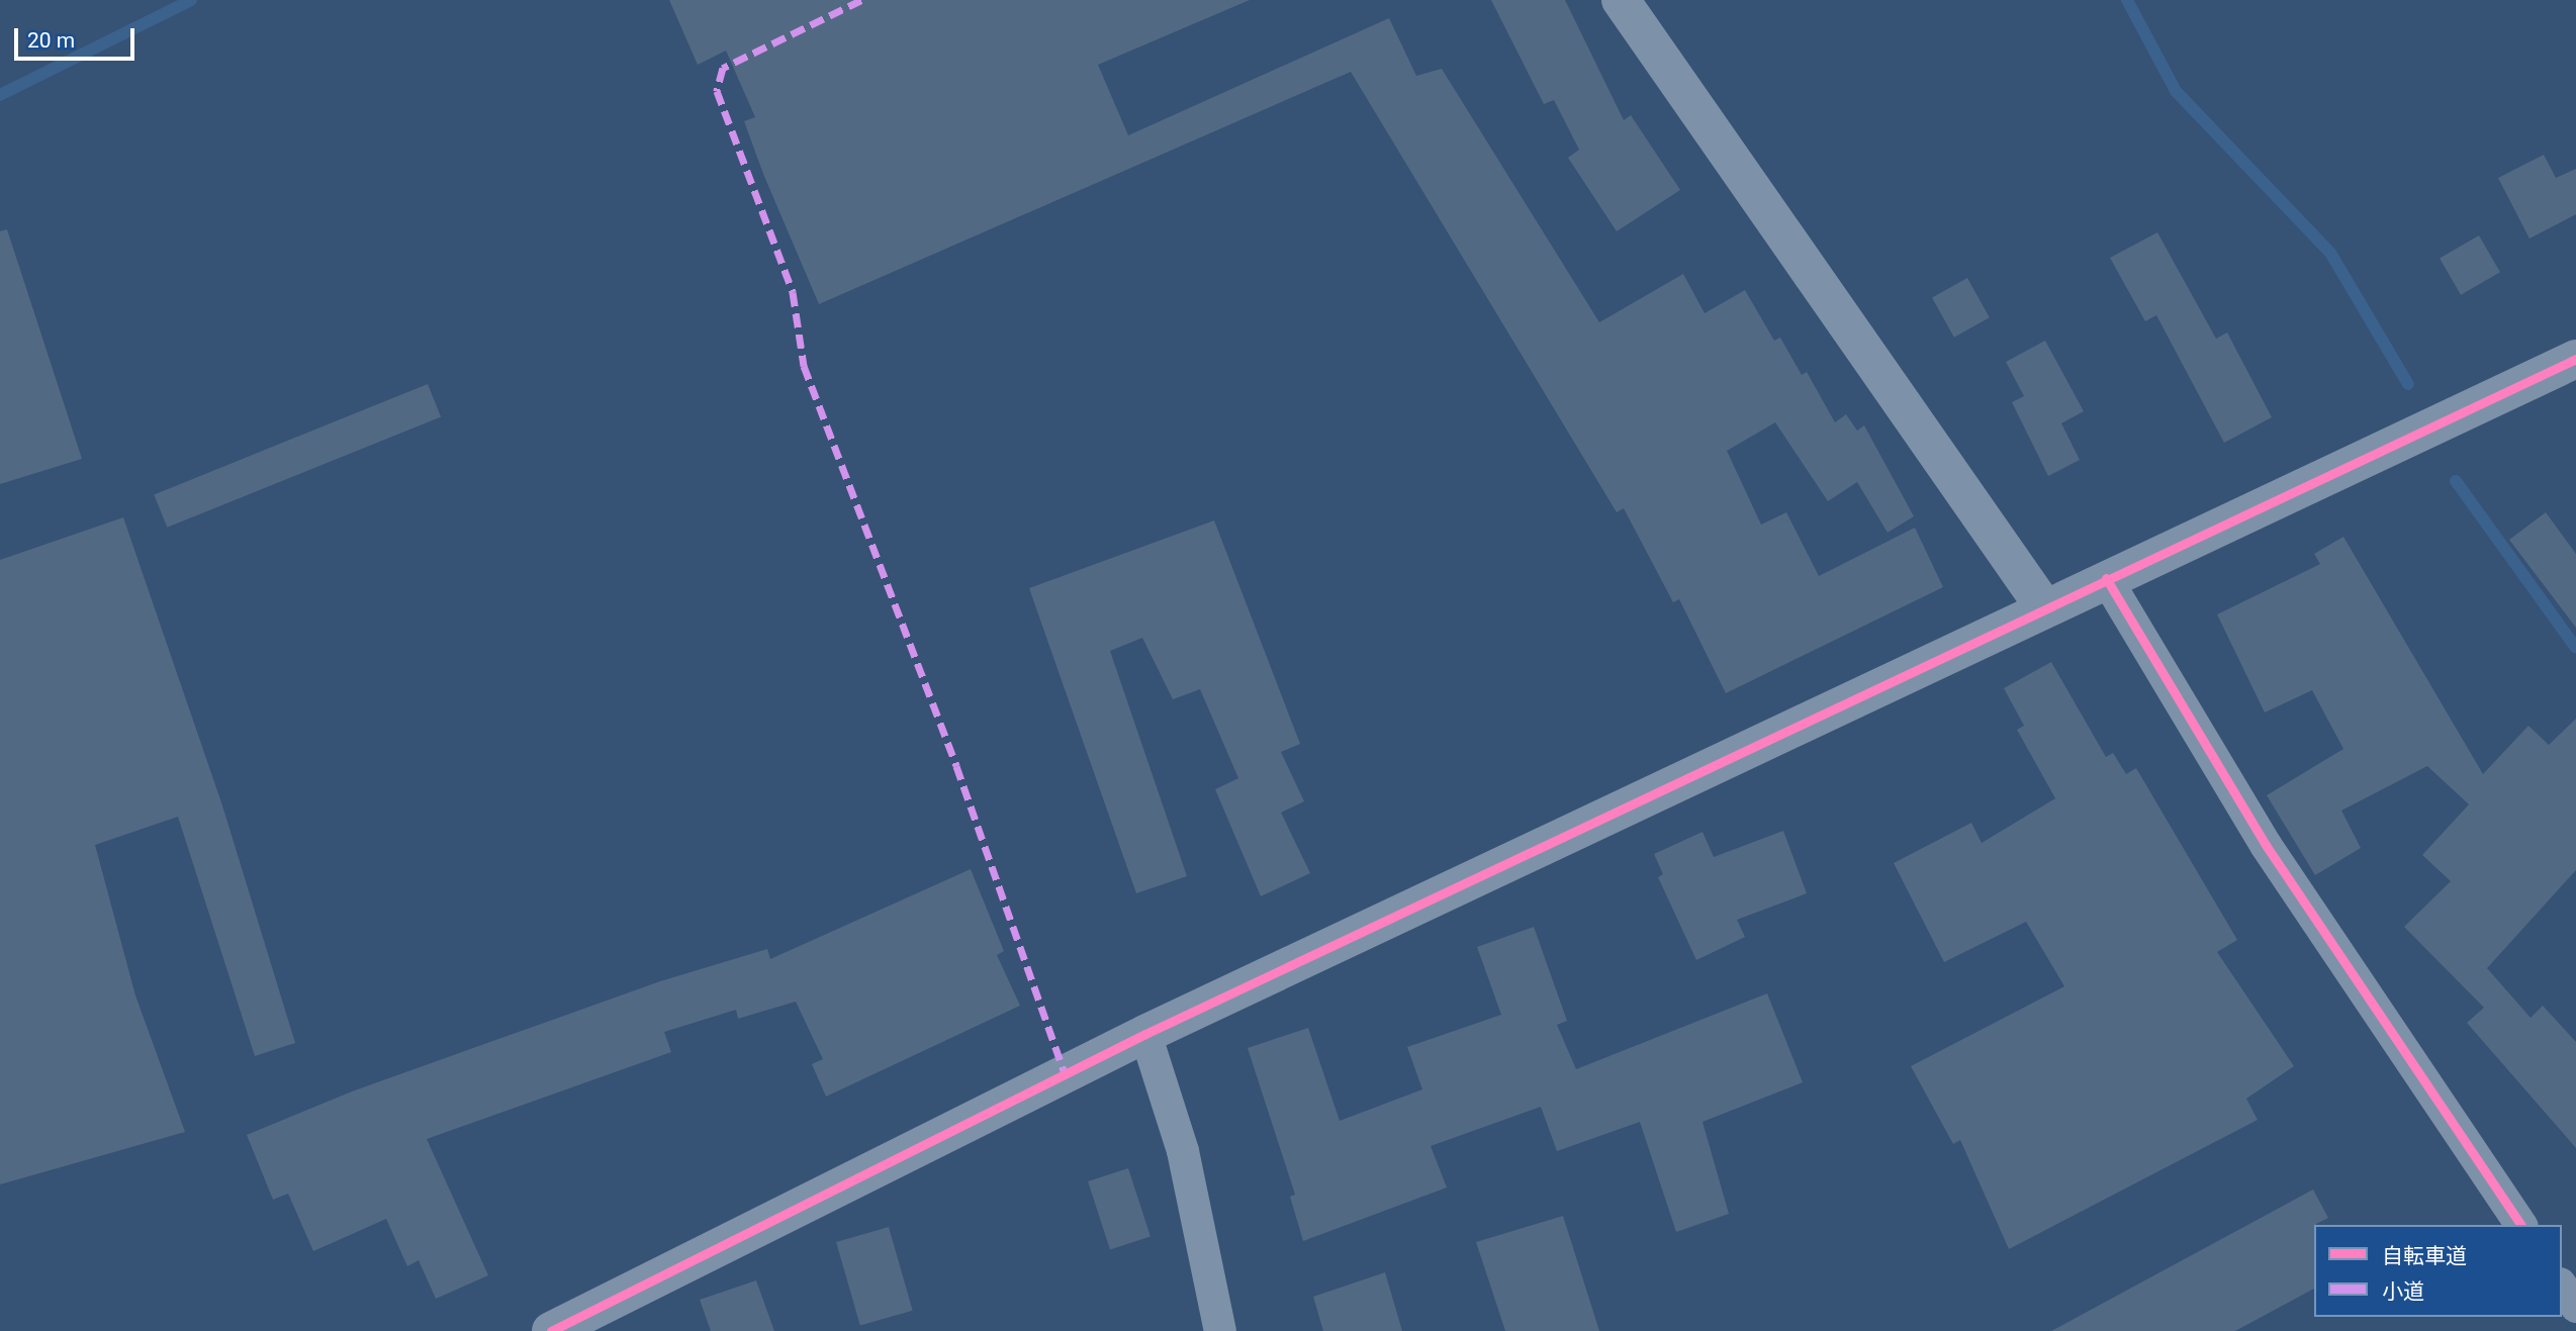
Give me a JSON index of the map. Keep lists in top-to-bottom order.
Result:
{
  "legend": ["自転車道", "小道"],
  "scale_bar": "20 m"
}
